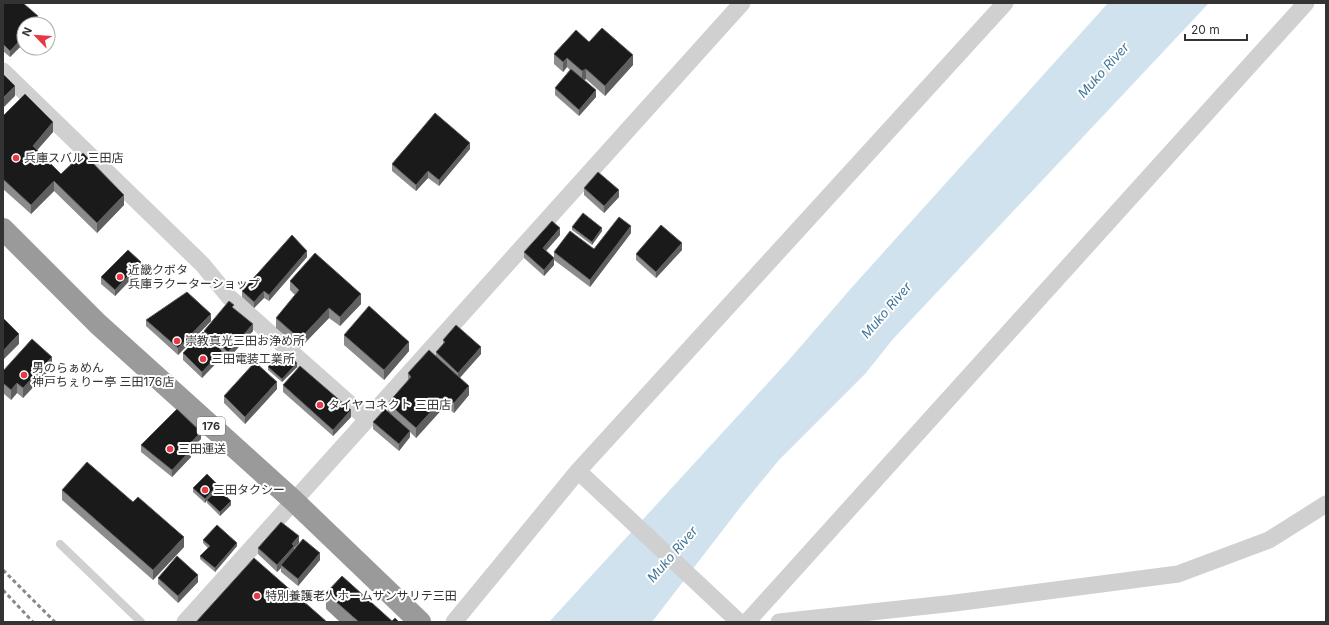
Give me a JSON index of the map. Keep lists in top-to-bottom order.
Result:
{
  "streets": {
    "highway": ["176"]
  },
  "water": ["Muko River"],
  "places": [
    "兵庫スバル 三田店",
    "近畿クボタ 兵庫ラクーターショップ",
    "崇教真光三田お浄め所",
    "三田電装工業所",
    "男のらぁめん 神戸ちぇりー亭 三田176店",
    "タイヤコネクト 三田店",
    "三田運送",
    "三田タクシー",
    "特別養護老人ホームサンサリテ三田"
  ],
  "scale_bar": "20 m",
  "north": "top left"
}
